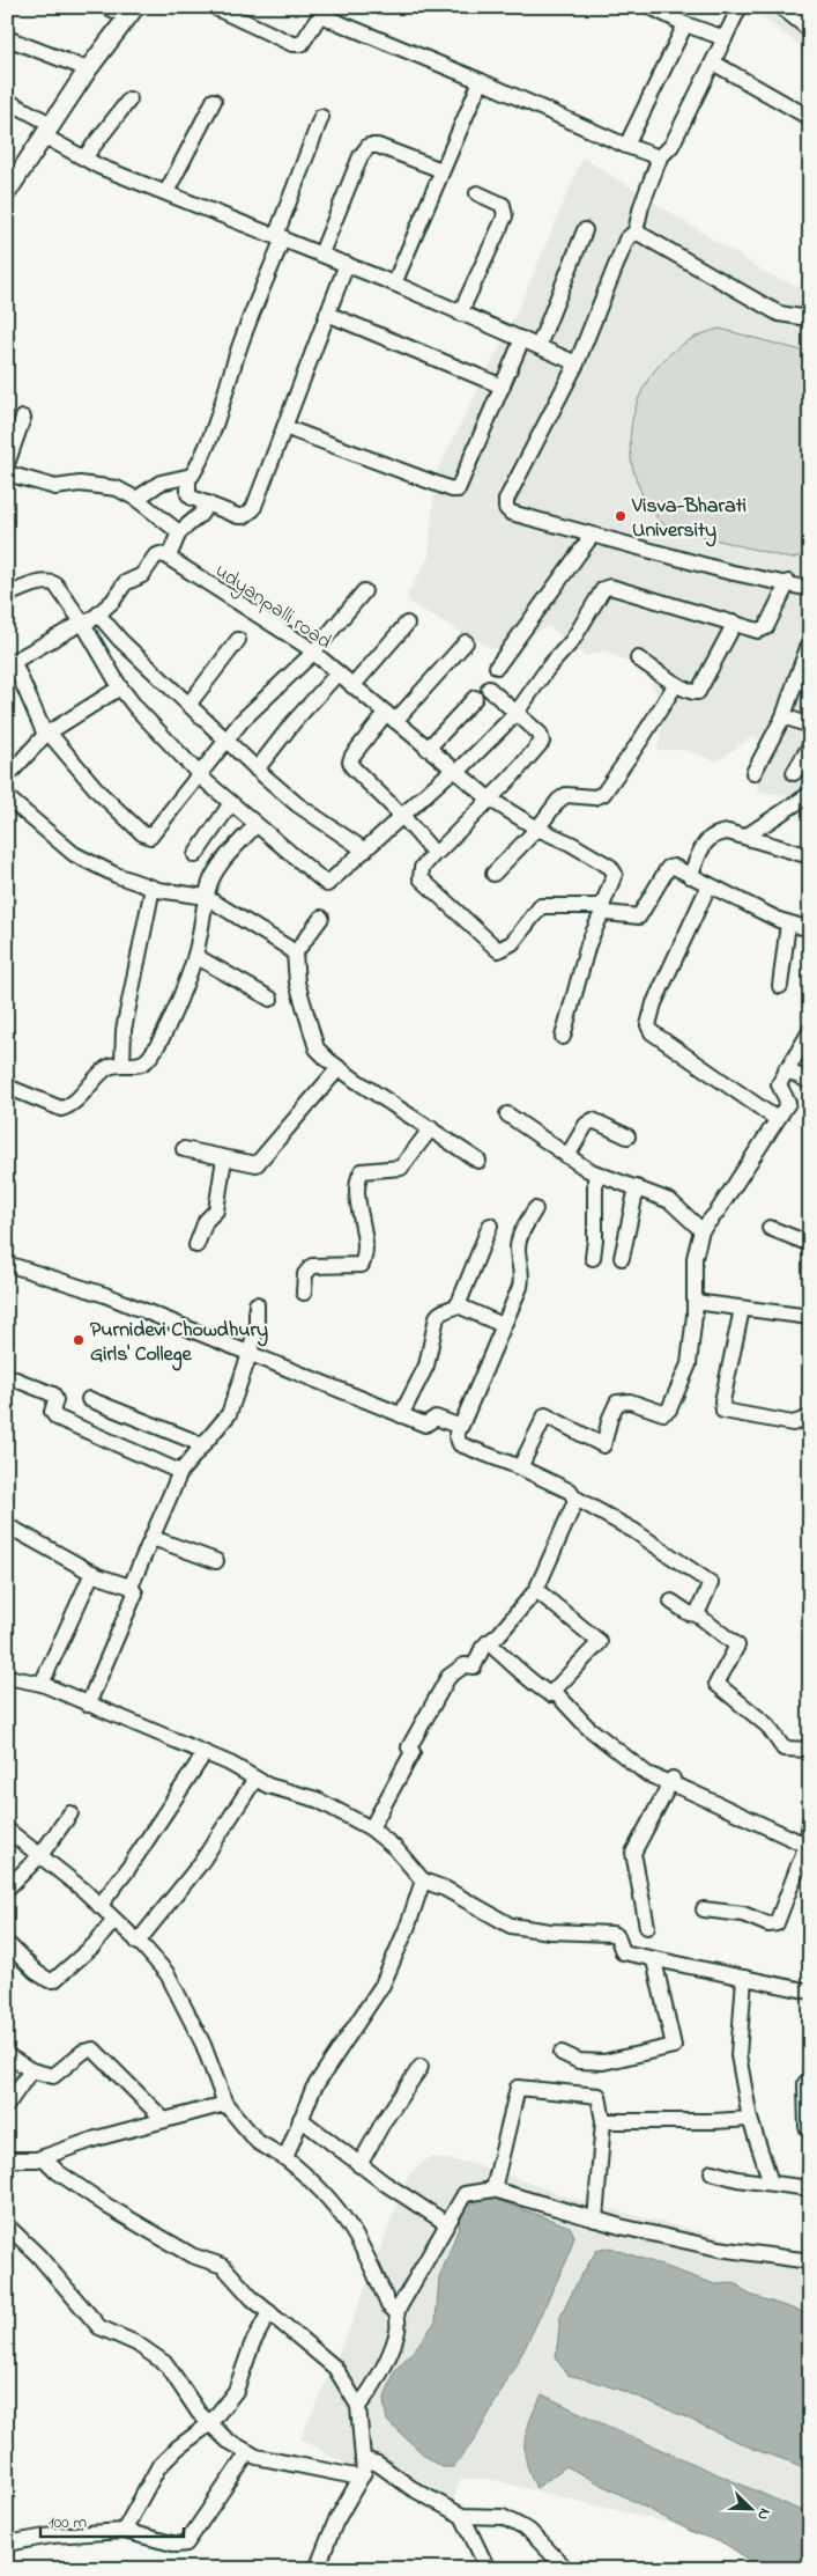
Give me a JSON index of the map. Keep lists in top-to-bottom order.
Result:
{
  "streets": {
    "street": ["udyanpalli road"]
  },
  "places": ["Visva-Bharati University", "Purnidevi Chowdhury Girls' College"],
  "scale_bar": "100 m",
  "north": "bottom right"
}
